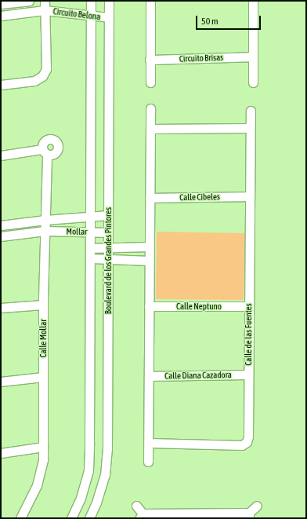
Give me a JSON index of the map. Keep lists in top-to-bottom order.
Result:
{
  "streets": {
    "street": [
      "Circuito Belona",
      "Circuito Brisas",
      "Calle Cibeles",
      "Mollar",
      "Boulevard de los Grandes Pintores",
      "Calle Neptuno",
      "Calle de las Fuentes",
      "Calle Mollar",
      "Calle Diana Cazadora"
    ]
  },
  "crossings": [
    ["Circuito Belona", "Boulevard de los Grandes Pintores"],
    ["Calle Cibeles", "Calle de las Fuentes"],
    ["Mollar", "Boulevard de los Grandes Pintores"],
    ["Mollar", "Calle Mollar"],
    ["Calle Neptuno", "Calle de las Fuentes"],
    ["Calle de las Fuentes", "Calle Diana Cazadora"]
  ],
  "scale_bar": "50 m"
}
